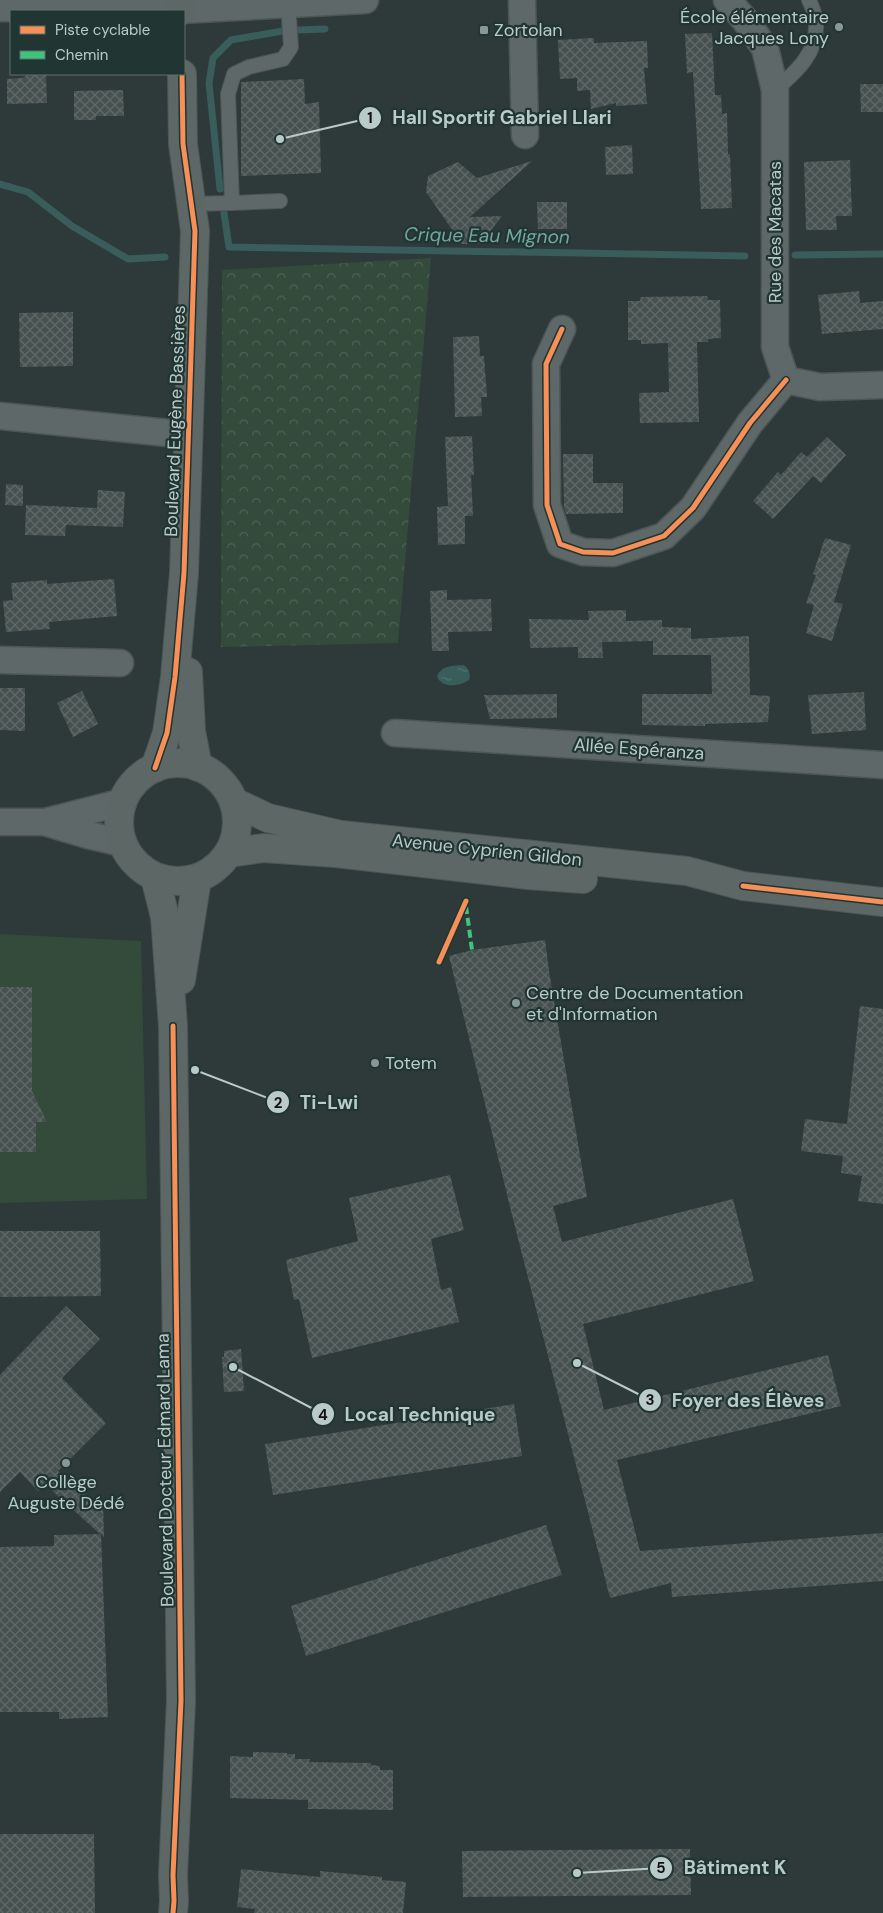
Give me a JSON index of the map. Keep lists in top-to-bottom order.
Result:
{
  "streets": {
    "street": [
      "Rue des Macatas",
      "Boulevard Eugène Bassières",
      "Allée Espéranza",
      "Avenue Cyprien Gildon",
      "Boulevard Docteur Edmard Lama"
    ]
  },
  "crossings": [
    ["Boulevard Eugène Bassières", "Avenue Cyprien Gildon"],
    ["Boulevard Eugène Bassières", "Boulevard Docteur Edmard Lama"],
    ["Avenue Cyprien Gildon", "Boulevard Docteur Edmard Lama"]
  ],
  "water": ["Crique Eau Mignon"],
  "places": {
    "other": [
      "École élémentaire Jacques Lony",
      "Hall Sportif Gabriel Llari",
      "Centre de Documentation et d'Information",
      "Totem",
      "Ti-Lwi",
      "Foyer des Élèves",
      "Local Technique",
      "Collège Auguste Dédé",
      "Bâtiment K"
    ],
    "transit": ["Zortolan"]
  },
  "legend": ["Piste cyclable", "Chemin"]
}
